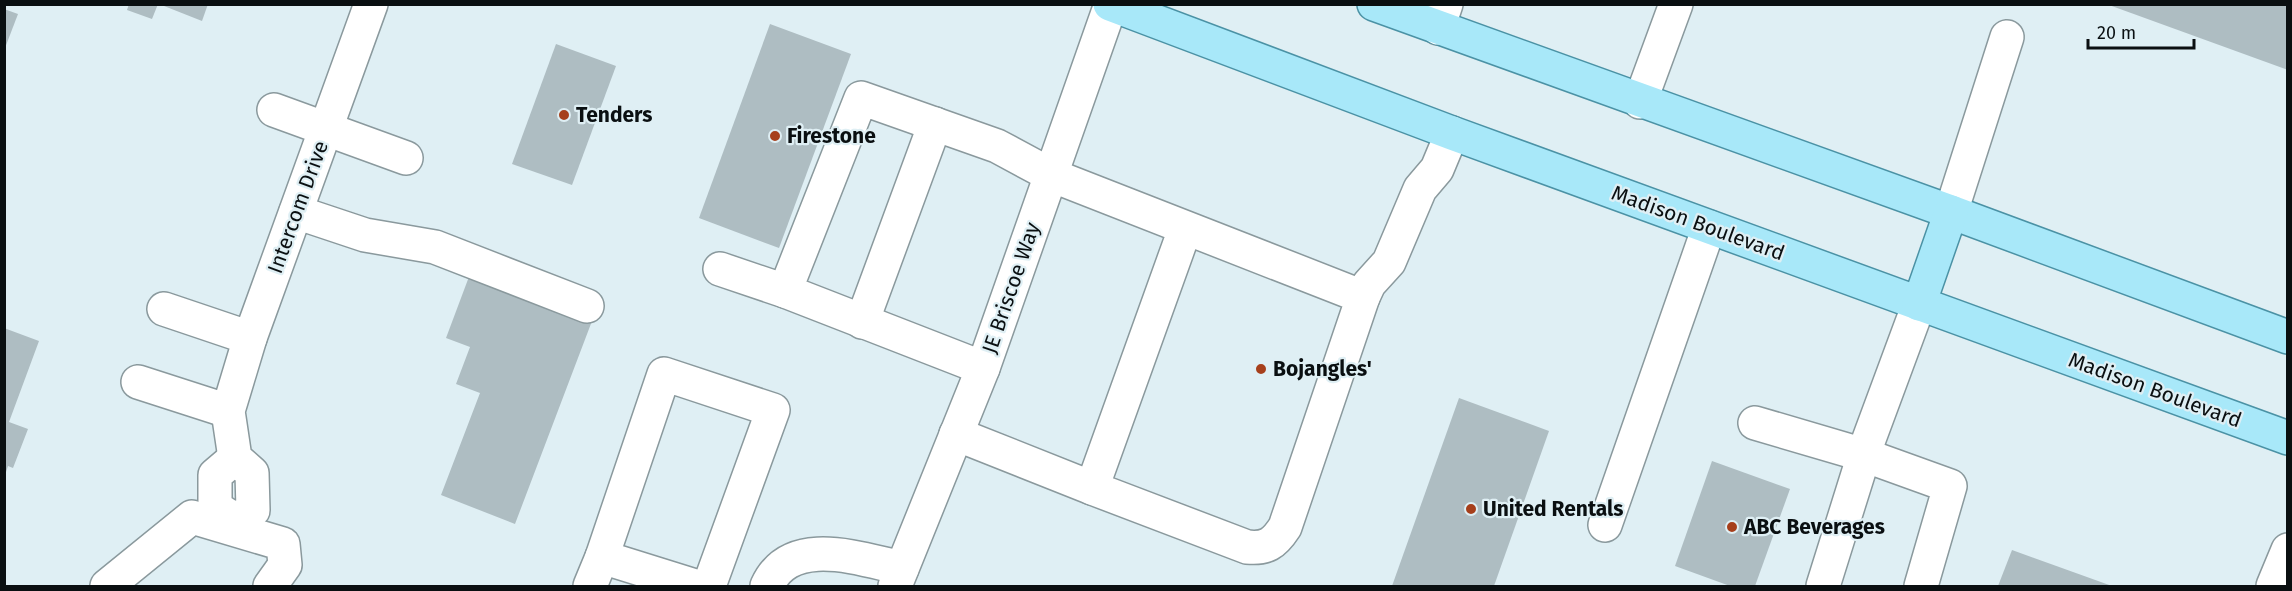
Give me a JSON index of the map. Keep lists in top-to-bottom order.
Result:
{
  "streets": {
    "main road": ["Madison Boulevard"],
    "street": ["Intercom Drive", "JE Briscoe Way"]
  },
  "crossings": [
    ["Madison Boulevard", "JE Briscoe Way"]
  ],
  "places": [
    "Tenders",
    "Firestone",
    "Bojangles'",
    "United Rentals",
    "ABC Beverages"
  ],
  "scale_bar": "20 m"
}
